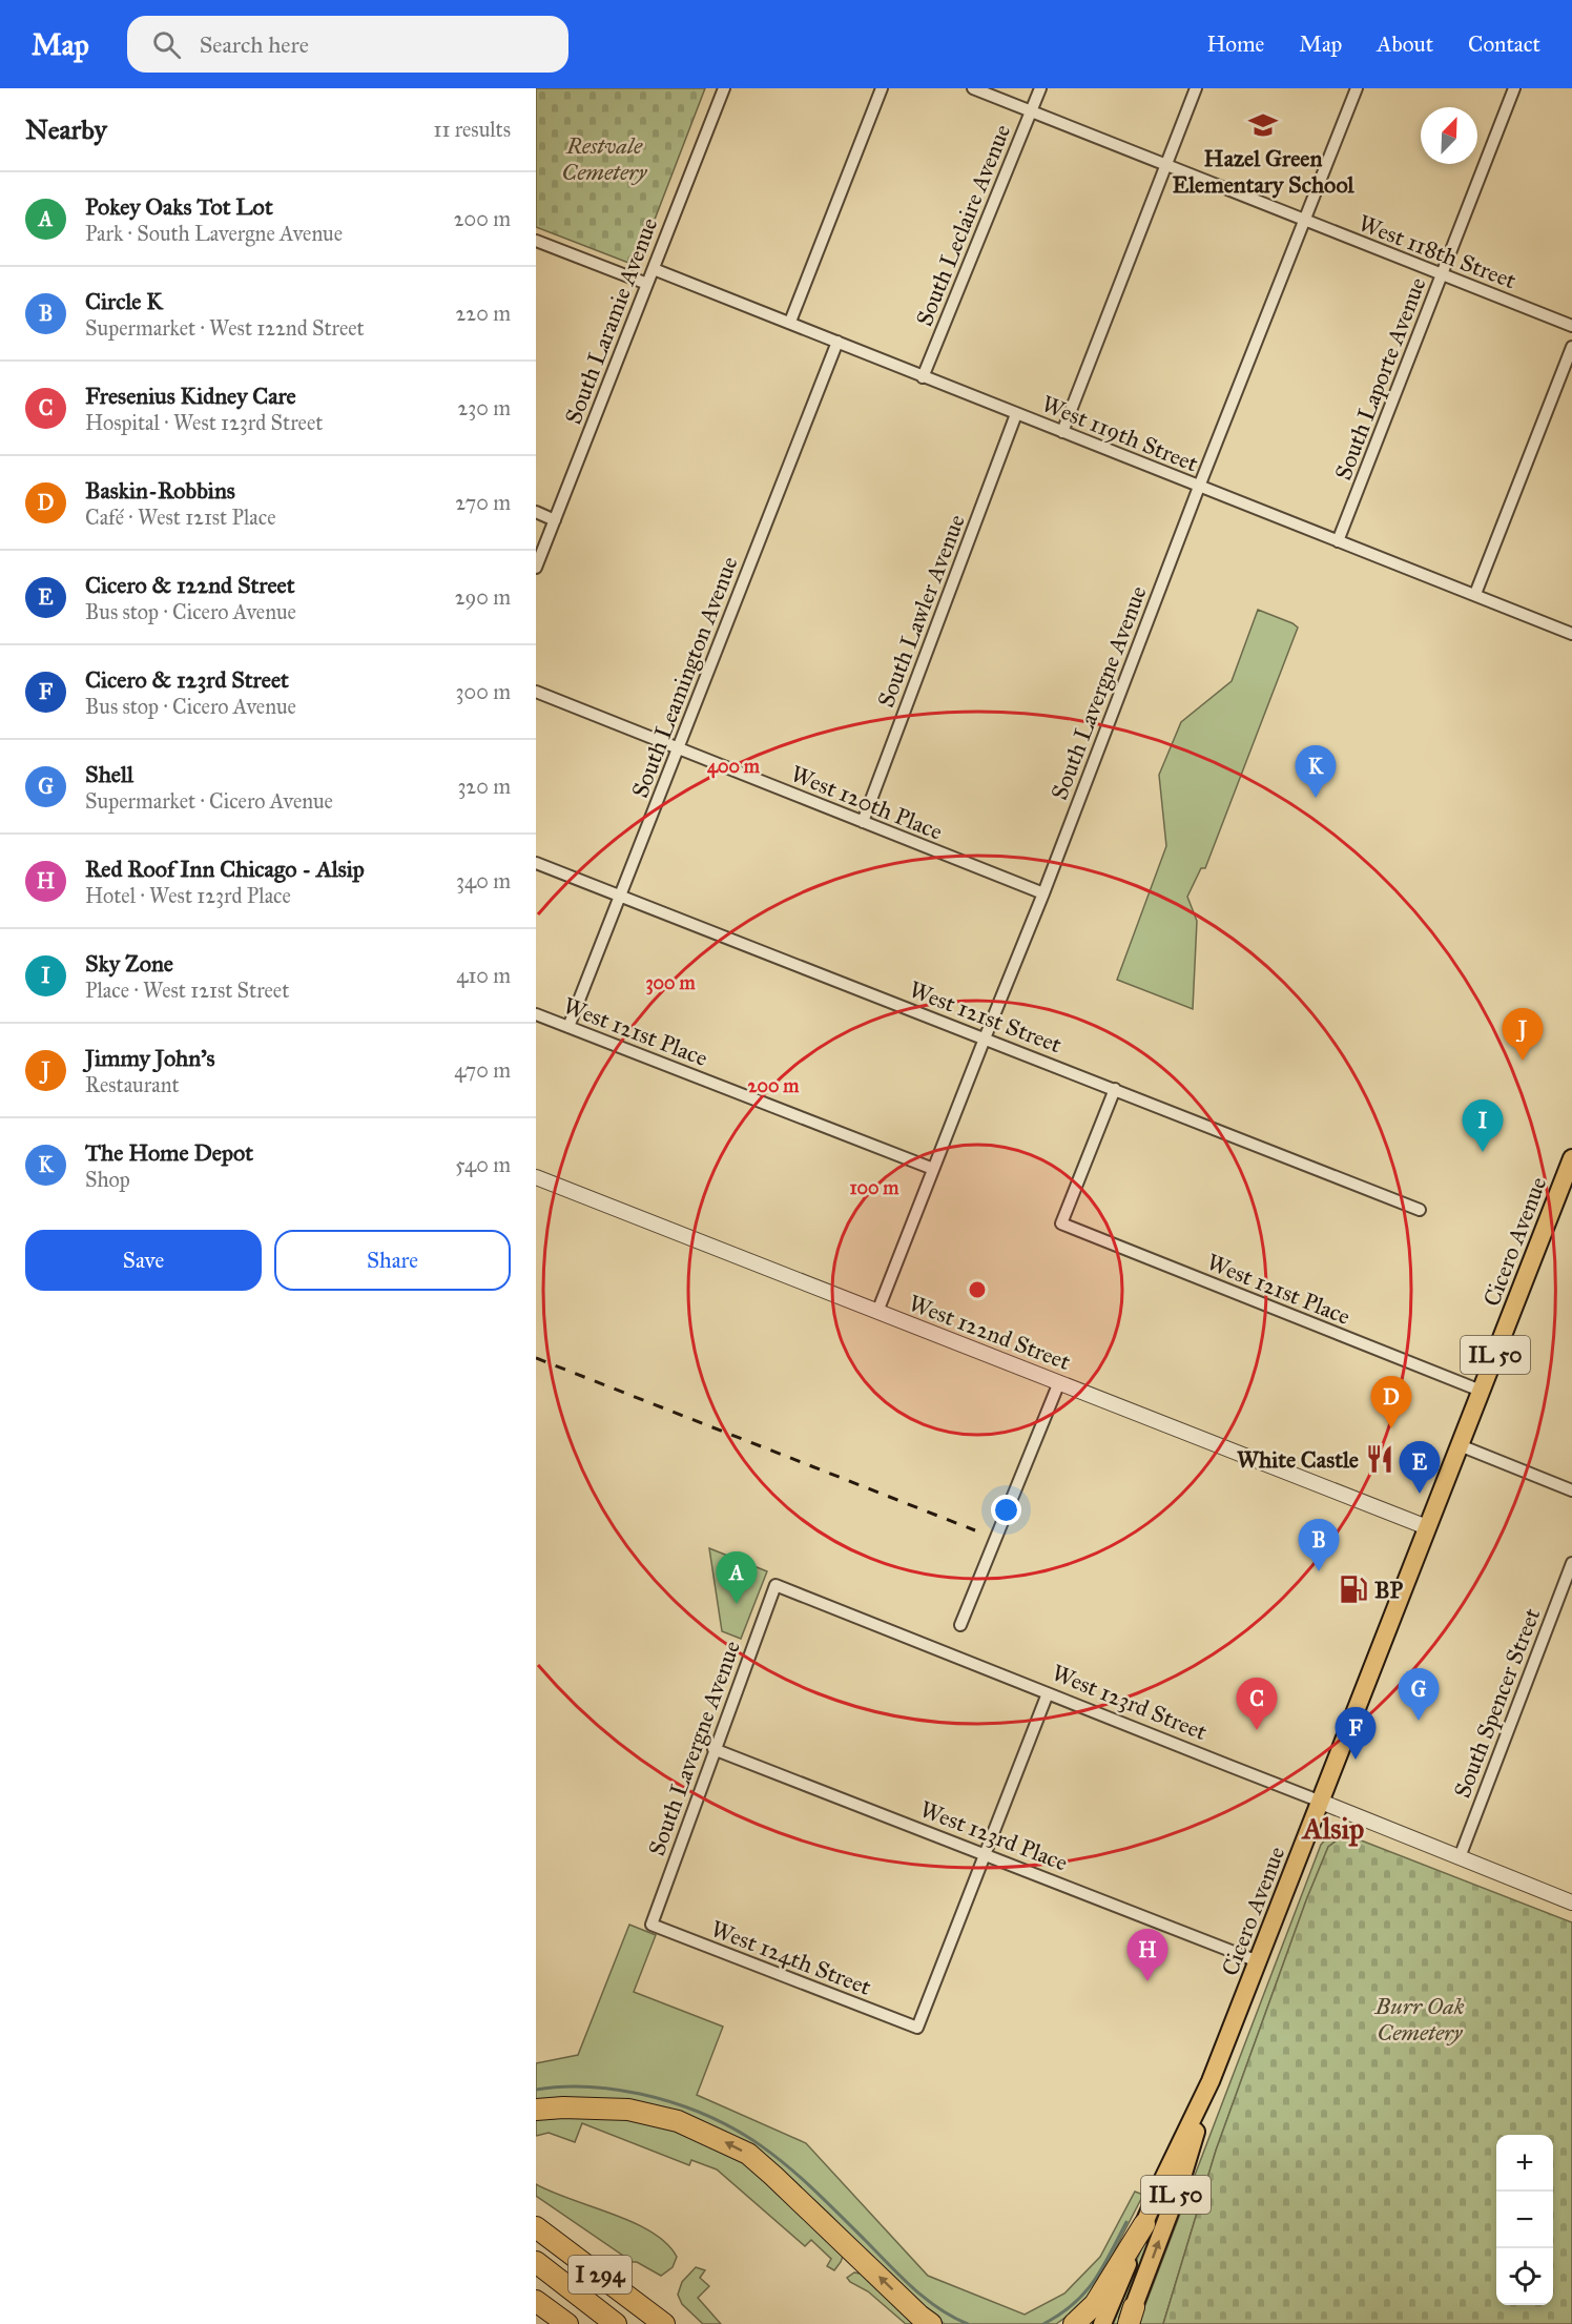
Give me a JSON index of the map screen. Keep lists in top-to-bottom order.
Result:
{
  "streets": {
    "highway": ["I 294"],
    "main road": ["Cicero Avenue", "IL 50"],
    "street": [
      "South Leclaire Avenue",
      "West 118th Street",
      "South Laramie Avenue",
      "South Laporte Avenue",
      "West 119th Street",
      "South Lawler Avenue",
      "South Leamington Avenue",
      "South Lavergne Avenue",
      "West 120th Place",
      "West 121st Street",
      "West 121st Place",
      "West 122nd Street",
      "West 123rd Street",
      "South Spencer Street",
      "West 123rd Place",
      "West 124th Street"
    ]
  },
  "crossings": [
    ["South Leclaire Avenue", "West 118th Street"],
    ["South Leclaire Avenue", "West 119th Street"],
    ["West 118th Street", "South Laporte Avenue"],
    ["West 118th Street", "South Lavergne Avenue"],
    ["South Laramie Avenue", "West 119th Street"],
    ["South Laporte Avenue", "West 119th Street"],
    ["West 119th Street", "South Lawler Avenue"],
    ["West 119th Street", "South Leamington Avenue"],
    ["West 119th Street", "South Lavergne Avenue"],
    ["South Lawler Avenue", "West 120th Place"],
    ["South Leamington Avenue", "West 120th Place"],
    ["South Leamington Avenue", "West 121st Street"],
    ["South Leamington Avenue", "West 121st Place"],
    ["South Lavergne Avenue", "West 120th Place"],
    ["South Lavergne Avenue", "West 121st Street"],
    ["South Lavergne Avenue", "West 121st Place"],
    ["South Lavergne Avenue", "West 122nd Street"],
    ["South Lavergne Avenue", "West 123rd Street"],
    ["South Lavergne Avenue", "West 123rd Place"],
    ["South Lavergne Avenue", "West 124th Street"],
    ["West 121st Street", "West 121st Place"],
    ["West 121st Place", "Cicero Avenue"],
    ["Cicero Avenue", "West 122nd Street"],
    ["Cicero Avenue", "West 123rd Street"],
    ["Cicero Avenue", "West 123rd Place"],
    ["West 123rd Street", "South Spencer Street"],
    ["West 123rd Place", "West 124th Street"]
  ],
  "districts": ["Alsip"],
  "parks": ["Restvale Cemetery", "Burr Oak Cemetery"],
  "places": {
    "school or university": ["Hazel Green Elementary School"],
    "restaurant": ["White Castle"],
    "fuel station": ["BP"]
  },
  "north": "top right",
  "page": {
    "header": "Map",
    "search": "Search here",
    "nav": [
      "Home",
      "Map",
      "About",
      "Contact"
    ],
    "heading": ["Nearby", "11 results"],
    "list": [
      {
        "mark": "A",
        "name": "Pokey Oaks Tot Lot",
        "note": "Park · South Lavergne Avenue",
        "value": "200 m"
      },
      {
        "mark": "B",
        "name": "Circle K",
        "note": "Supermarket · West 122nd Street",
        "value": "220 m"
      },
      {
        "mark": "C",
        "name": "Fresenius Kidney Care",
        "note": "Hospital · West 123rd Street",
        "value": "230 m"
      },
      {
        "mark": "D",
        "name": "Baskin-Robbins",
        "note": "Café · West 121st Place",
        "value": "270 m"
      },
      {
        "mark": "E",
        "name": "Cicero & 122nd Street",
        "note": "Bus stop · Cicero Avenue",
        "value": "290 m"
      },
      {
        "mark": "F",
        "name": "Cicero & 123rd Street",
        "note": "Bus stop · Cicero Avenue",
        "value": "300 m"
      },
      {
        "mark": "G",
        "name": "Shell",
        "note": "Supermarket · Cicero Avenue",
        "value": "320 m"
      },
      {
        "mark": "H",
        "name": "Red Roof Inn Chicago - Alsip",
        "note": "Hotel · West 123rd Place",
        "value": "340 m"
      },
      {
        "mark": "I",
        "name": "Sky Zone",
        "note": "Place · West 121st Street",
        "value": "410 m"
      },
      {
        "mark": "J",
        "name": "Jimmy John's",
        "note": "Restaurant",
        "value": "470 m"
      },
      {
        "mark": "K",
        "name": "The Home Depot",
        "note": "Shop",
        "value": "540 m"
      }
    ],
    "pins": [
      "K",
      "J",
      "I",
      "D",
      "E",
      "B",
      "A",
      "G",
      "C",
      "F",
      "H"
    ],
    "buttons": ["Save", "Share"],
    "map_buttons": ["+", "−"]
  },
  "rings": [
    "400 m",
    "300 m",
    "200 m",
    "100 m"
  ]
}
